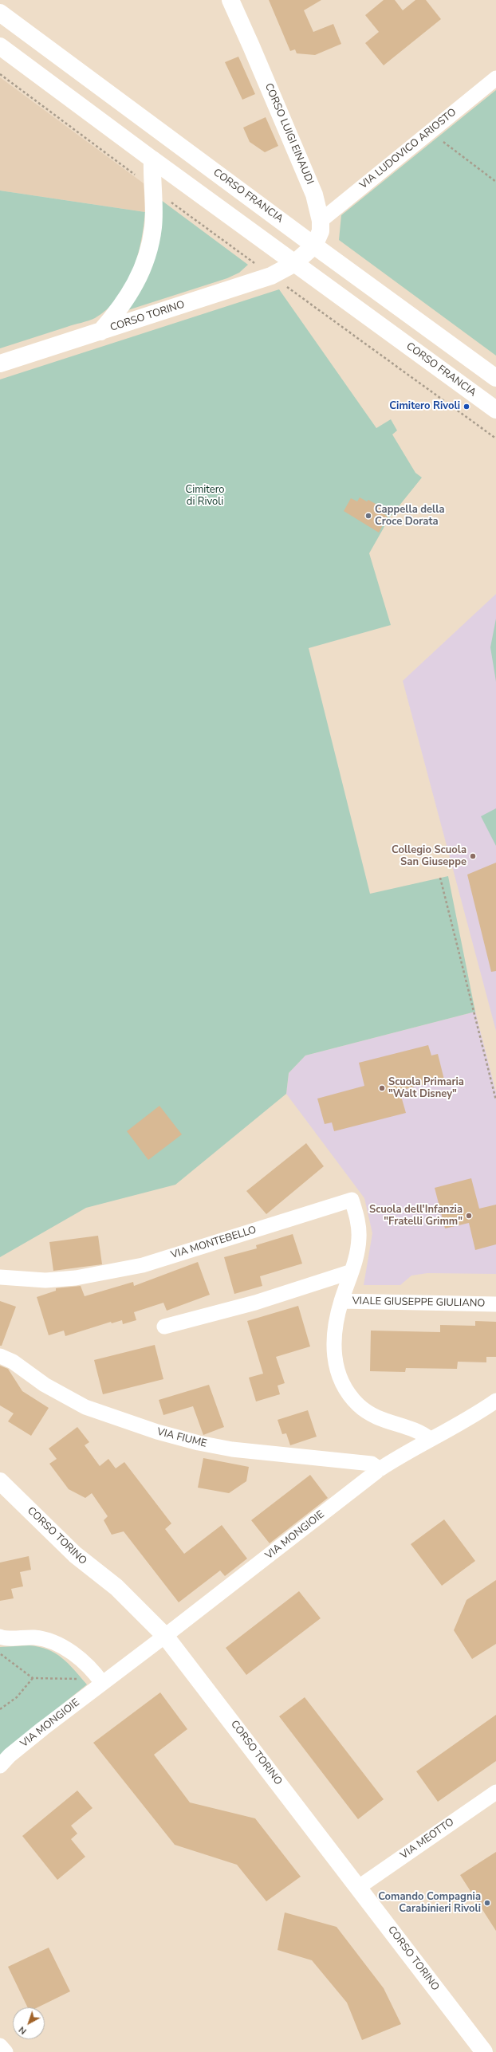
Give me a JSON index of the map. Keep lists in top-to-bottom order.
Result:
{
  "streets": {
    "main road": ["CORSO LUIGI EINAUDI", "CORSO FRANCIA", "CORSO TORINO"],
    "street": [
      "VIA LUDOVICO ARIOSTO",
      "VIA MONTEBELLO",
      "VIALE GIUSEPPE GIULIANO",
      "VIA FIUME",
      "VIA MONGIOIE",
      "VIA MEOTTO"
    ]
  },
  "crossings": [
    ["CORSO LUIGI EINAUDI", "VIA LUDOVICO ARIOSTO"],
    ["CORSO LUIGI EINAUDI", "CORSO FRANCIA"],
    ["CORSO LUIGI EINAUDI", "CORSO TORINO"],
    ["CORSO FRANCIA", "CORSO TORINO"],
    ["CORSO TORINO", "VIA MONGIOIE"],
    ["CORSO TORINO", "VIA MEOTTO"],
    ["VIA MONTEBELLO", "VIALE GIUSEPPE GIULIANO"],
    ["VIA MONTEBELLO", "VIA MONGIOIE"],
    ["VIA FIUME", "VIA MONGIOIE"]
  ],
  "parks": ["Cimitero di Rivoli"],
  "places": [
    "Cimitero Rivoli",
    "Cappella della Croce Dorata",
    "Collegio Scuola San Giuseppe",
    "Scuola Primaria \"Walt Disney\"",
    "Scuola dell'Infanzia \"Fratelli Grimm\"",
    "Comando Compagnia Carabinieri Rivoli"
  ],
  "north": "bottom left"
}
